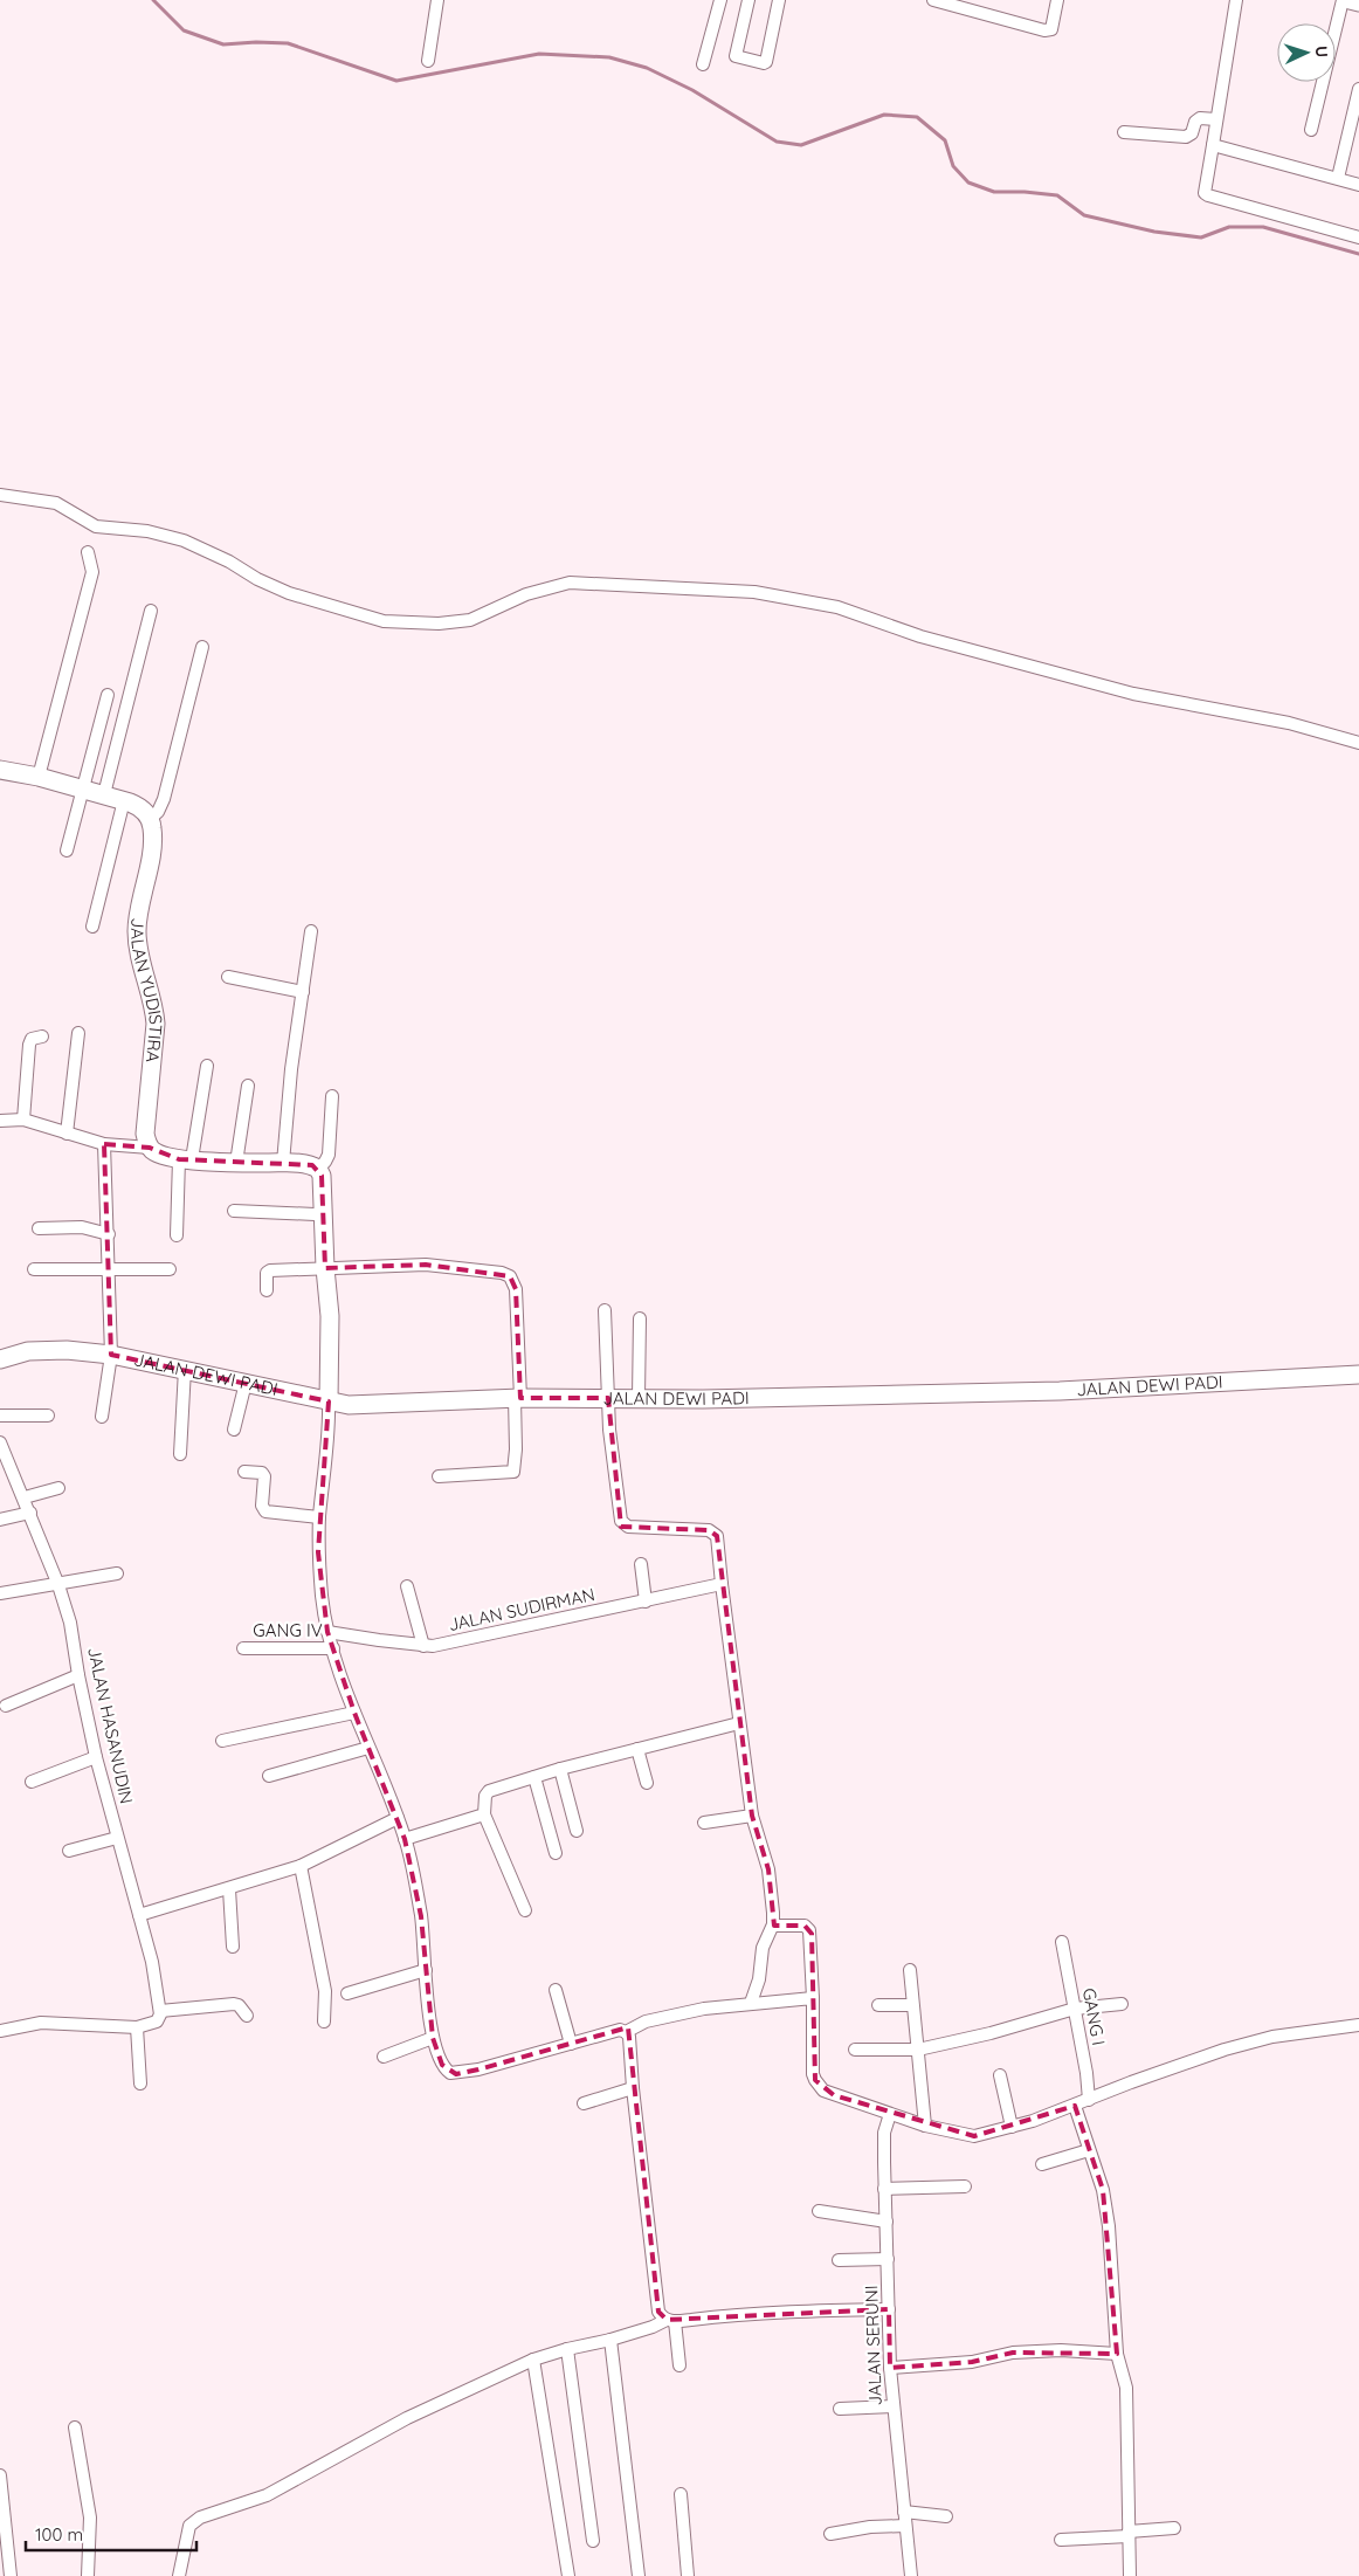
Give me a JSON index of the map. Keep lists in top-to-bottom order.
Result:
{
  "streets": {
    "street": [
      "JALAN YUDISTIRA",
      "JALAN DEWI PADI",
      "JALAN SUDIRMAN",
      "GANG IV",
      "JALAN HASANUDIN",
      "GANG I",
      "JALAN SERUNI"
    ]
  },
  "scale_bar": "100 m",
  "north": "right"
}
